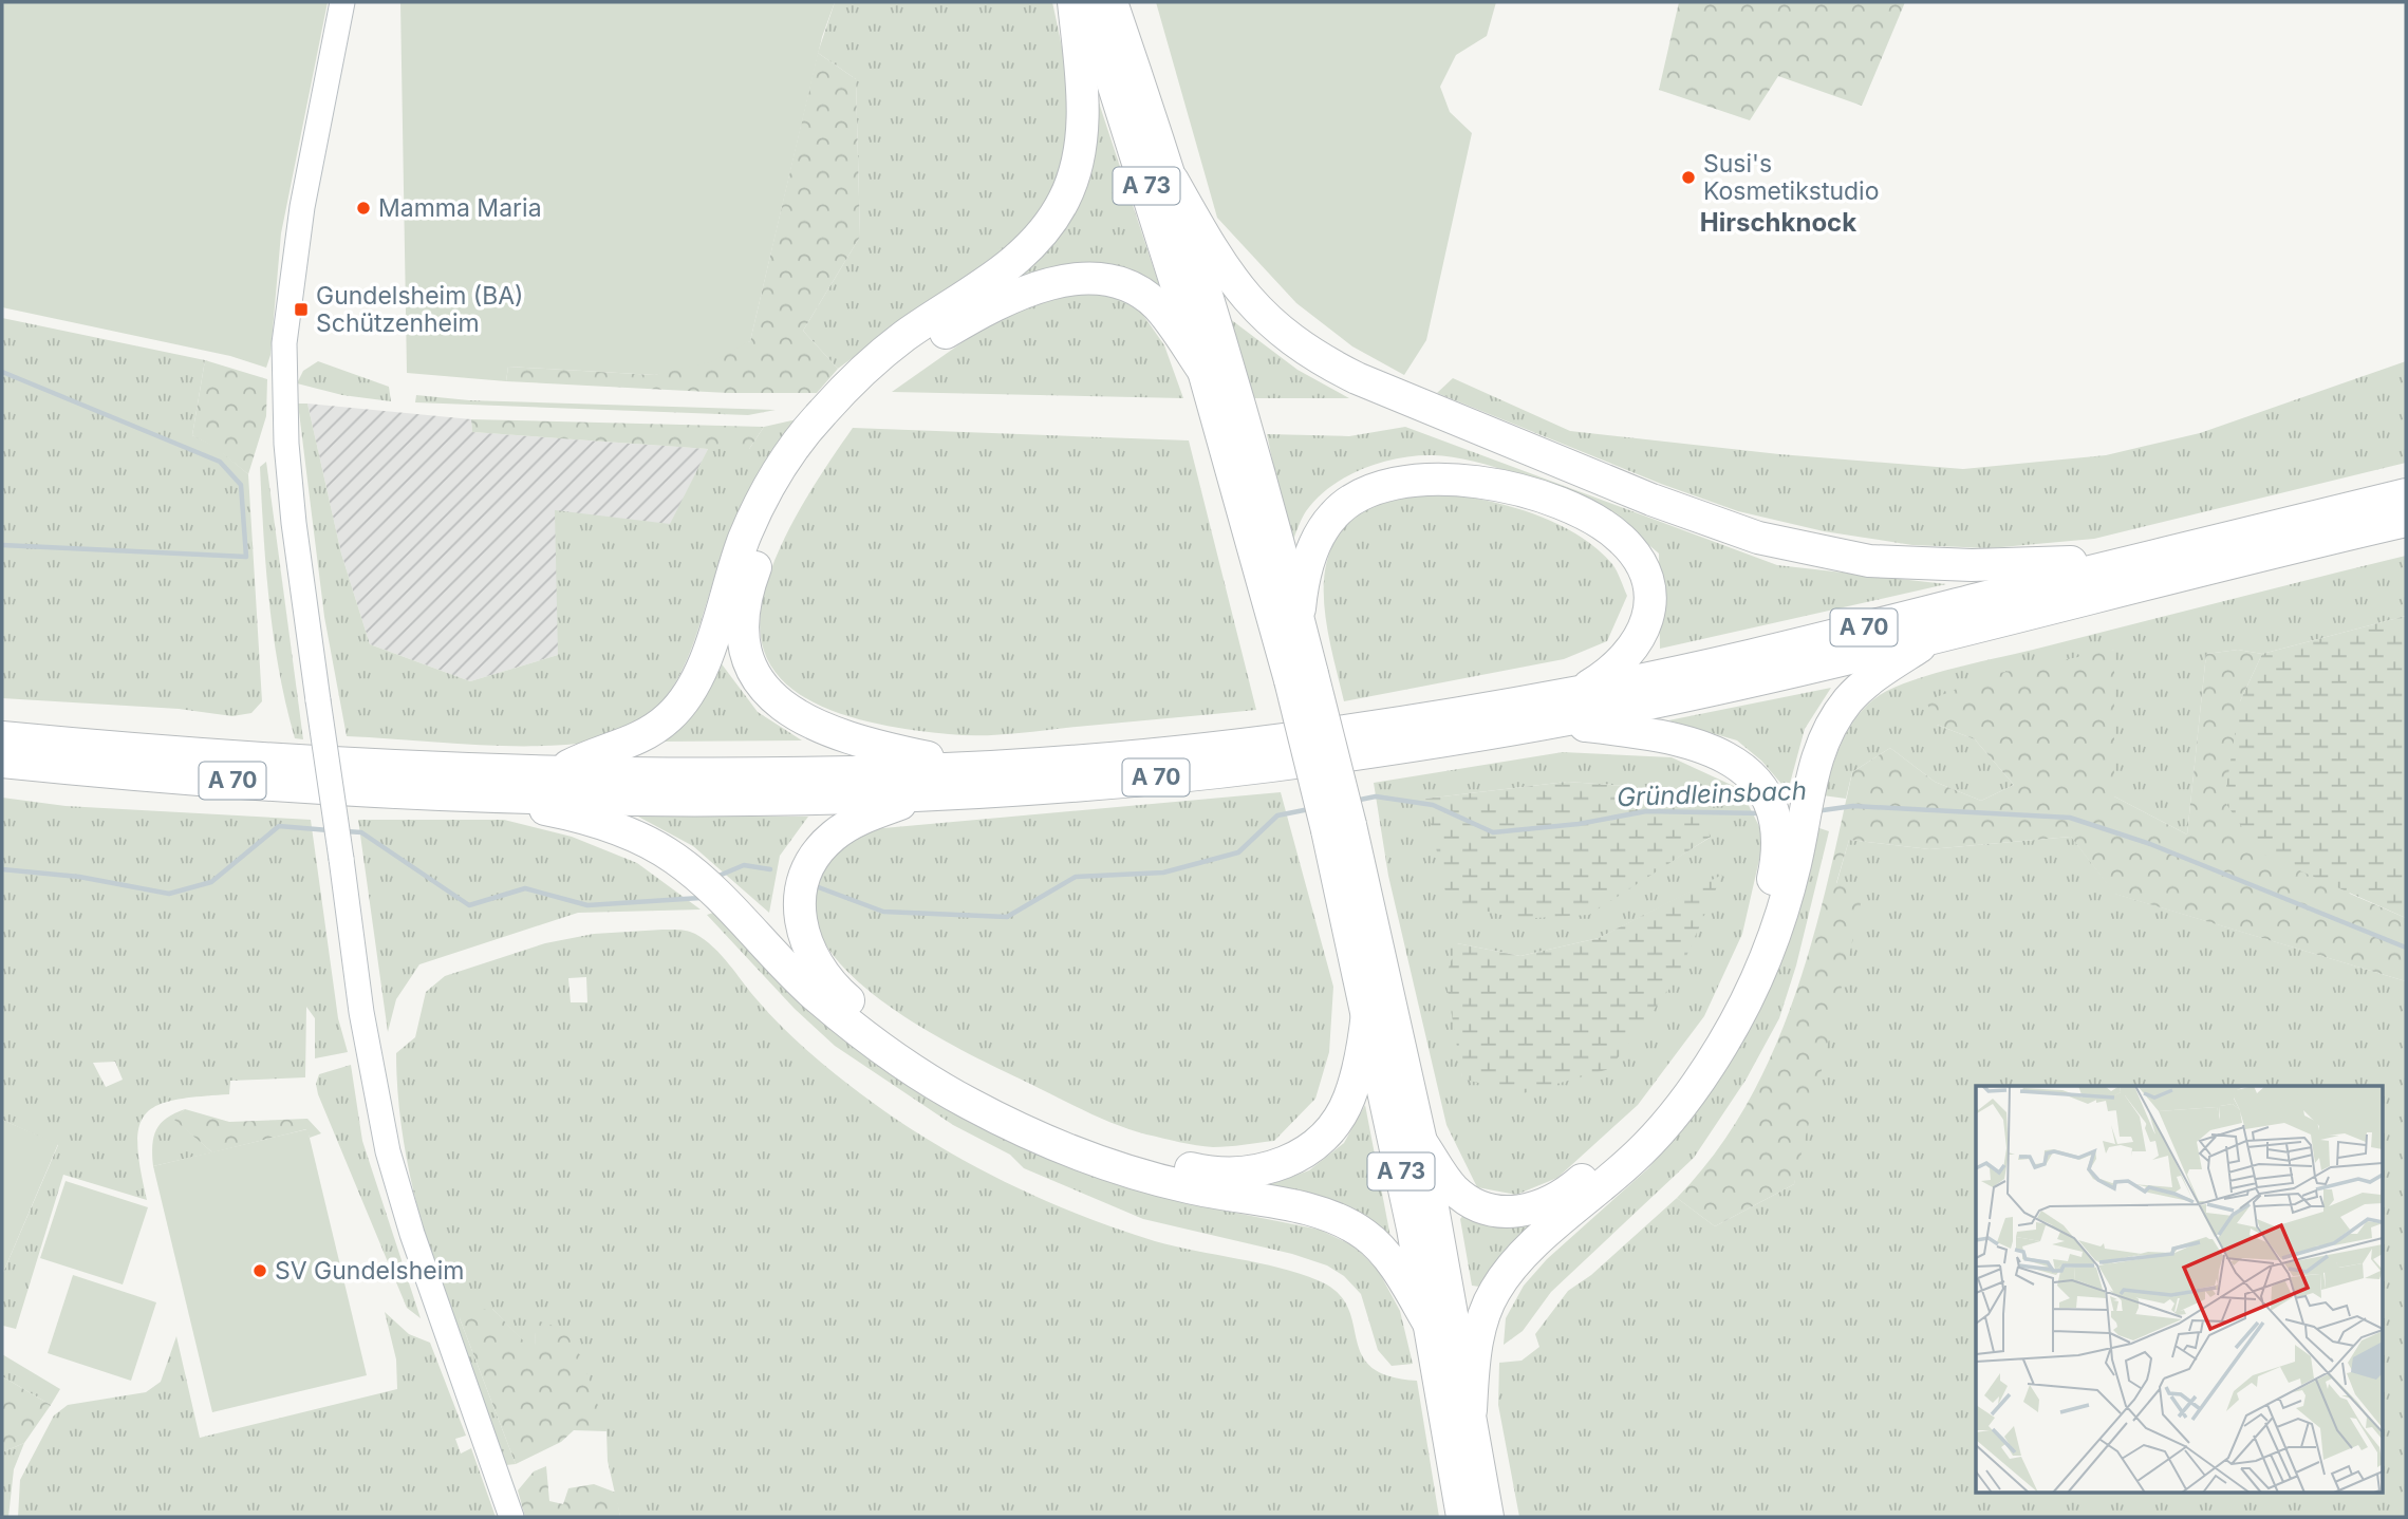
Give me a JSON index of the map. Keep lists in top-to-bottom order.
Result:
{
  "streets": {
    "highway": ["A 73", "A 70"]
  },
  "districts": ["Hirschknock"],
  "water": ["Gründleinsbach"],
  "places": {
    "other": ["Susi's Kosmetikstudio", "Mamma Maria", "SV Gundelsheim"],
    "transit": ["Gundelsheim (BA) Schützenheim"]
  }
}
